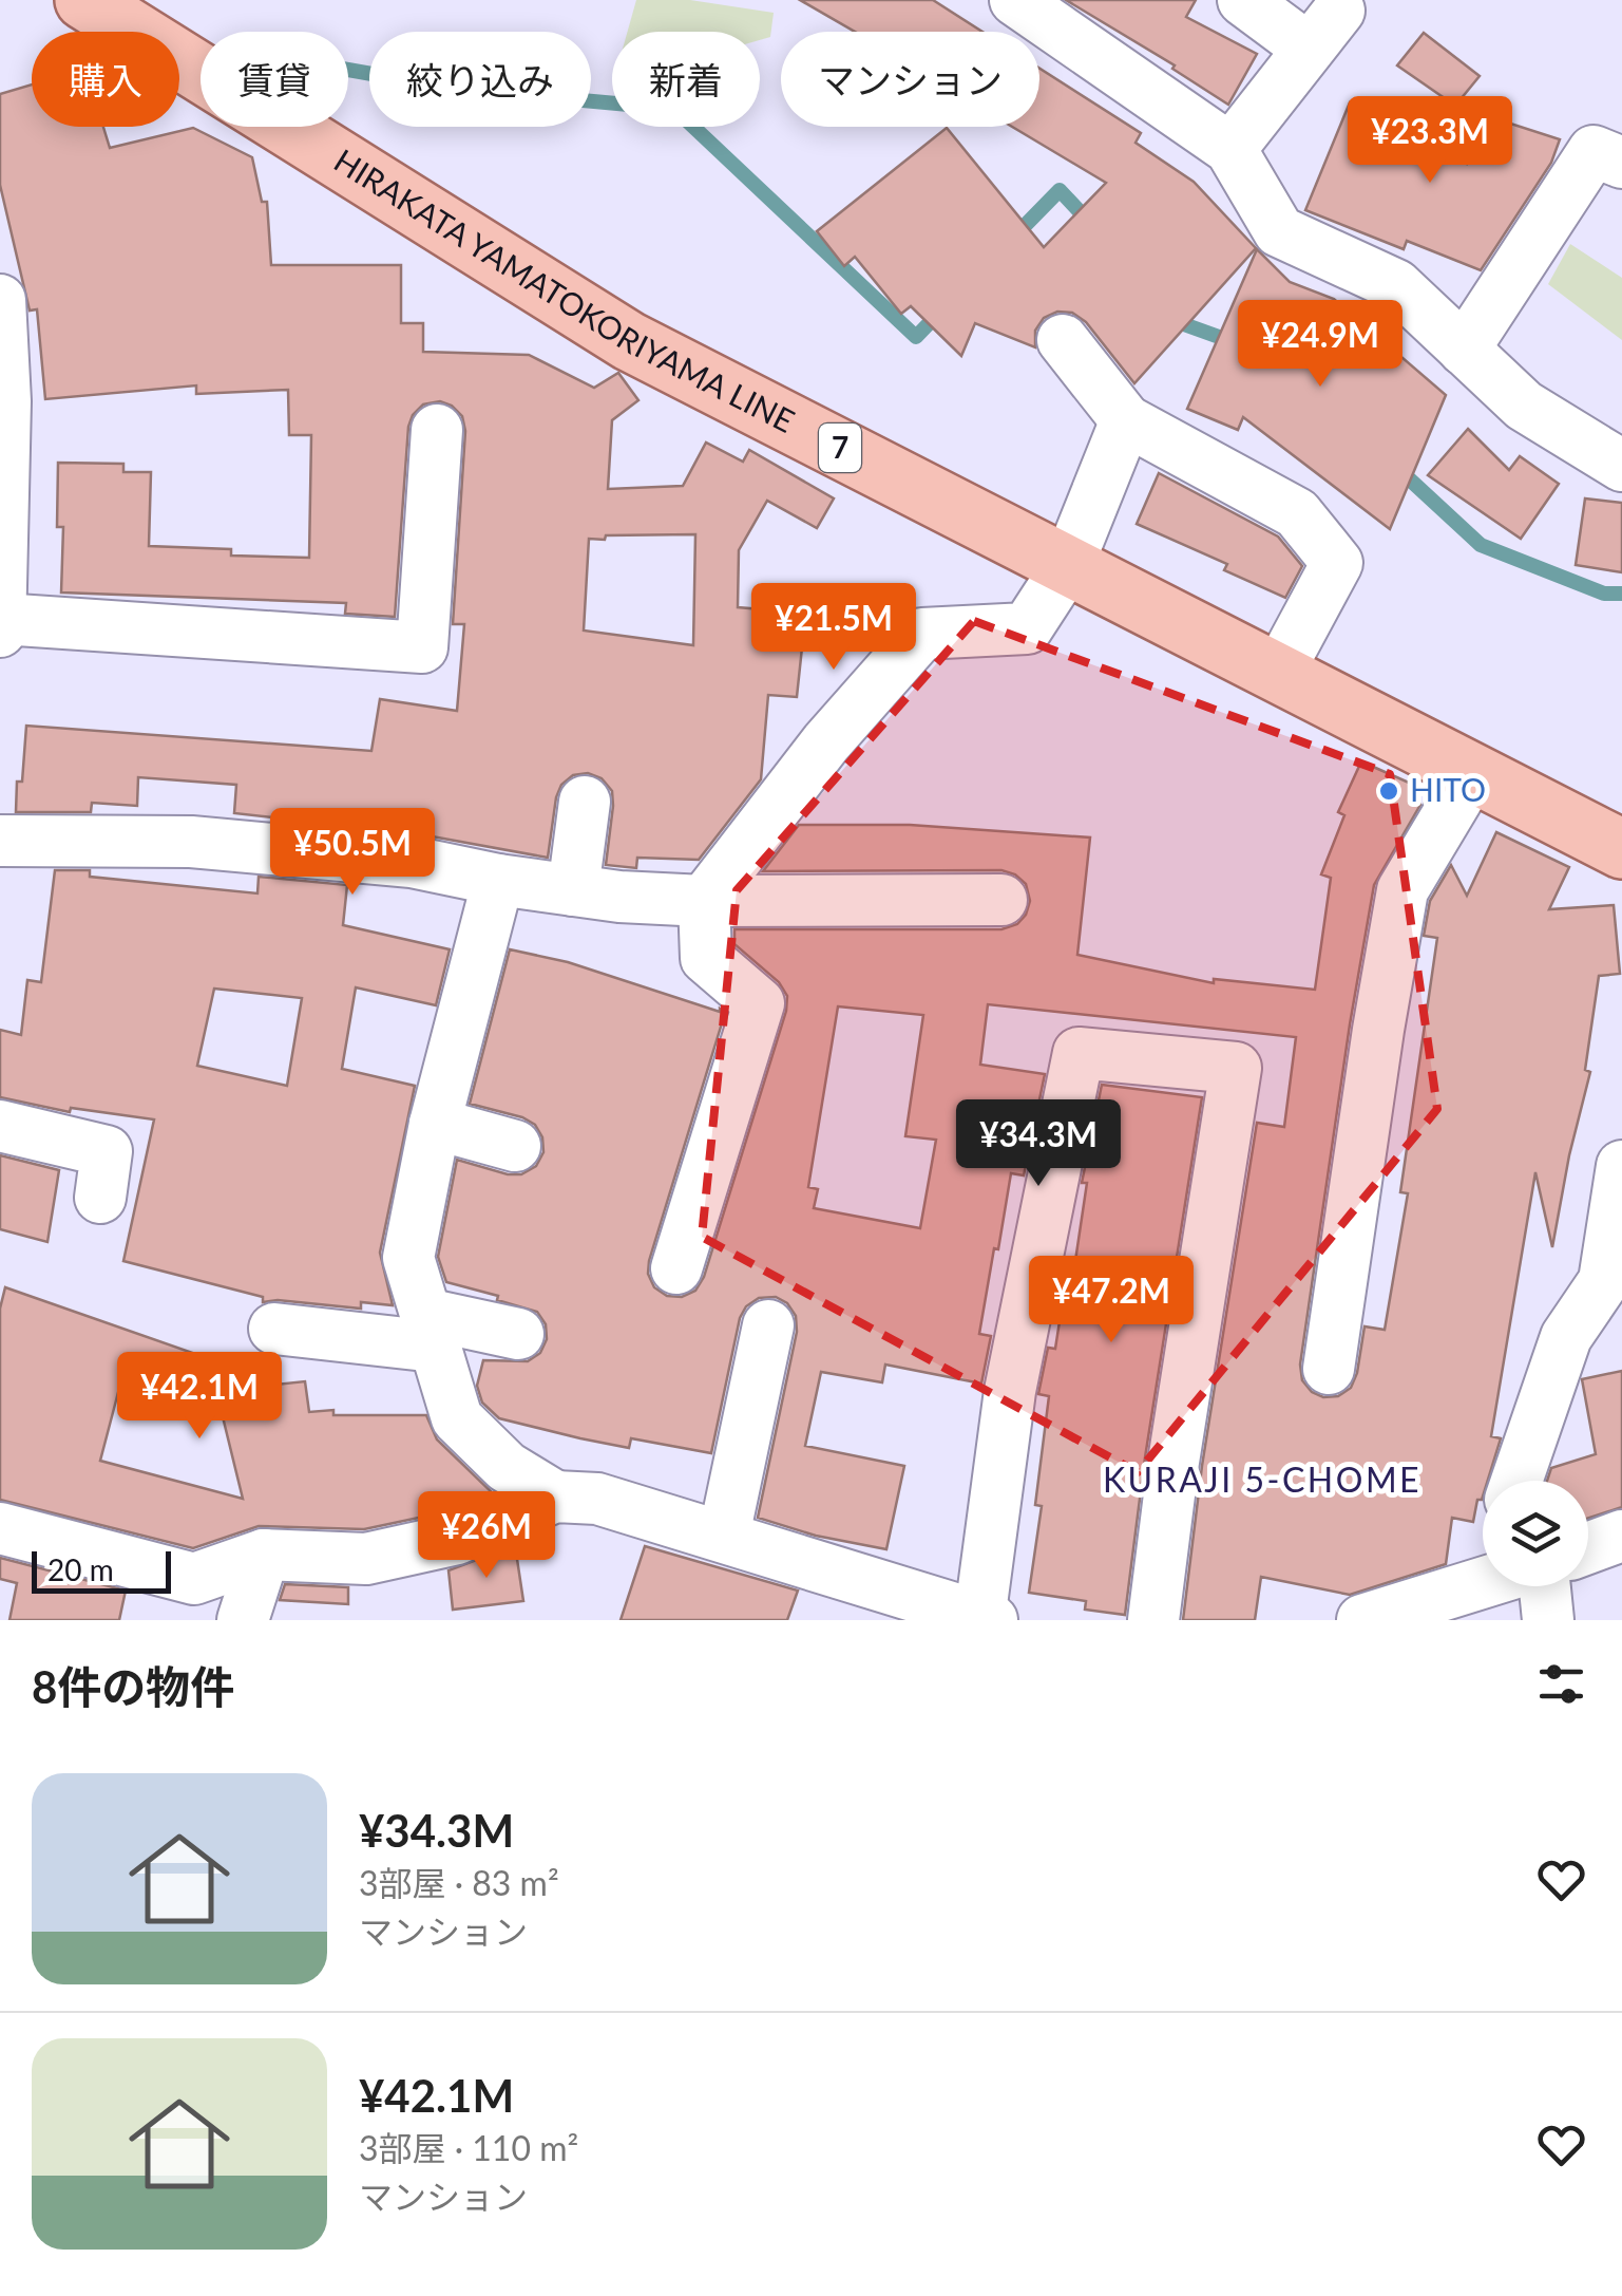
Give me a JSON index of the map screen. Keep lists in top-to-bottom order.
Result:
{
  "streets": {
    "main road": ["HIRAKATA YAMATOKORIYAMA LINE", "7"]
  },
  "districts": ["KURAJI 5-CHOME"],
  "places": ["HITO"],
  "scale_bar": "20 m",
  "page": {
    "chip": [
      "購入",
      "賃貸",
      "絞り込み",
      "新着",
      "マンション"
    ],
    "price": [
      "¥23.3M",
      "¥24.9M",
      "¥21.5M",
      "¥50.5M",
      "¥34.3M",
      "¥47.2M",
      "¥42.1M",
      "¥26M"
    ],
    "scale": "20 m",
    "heading": "8件の物件",
    "list": [
      {
        "name": "¥34.3M",
        "note": "3部屋 · 83 m² · マンション"
      },
      {
        "name": "¥42.1M",
        "note": "3部屋 · 110 m² · マンション"
      }
    ]
  }
}
